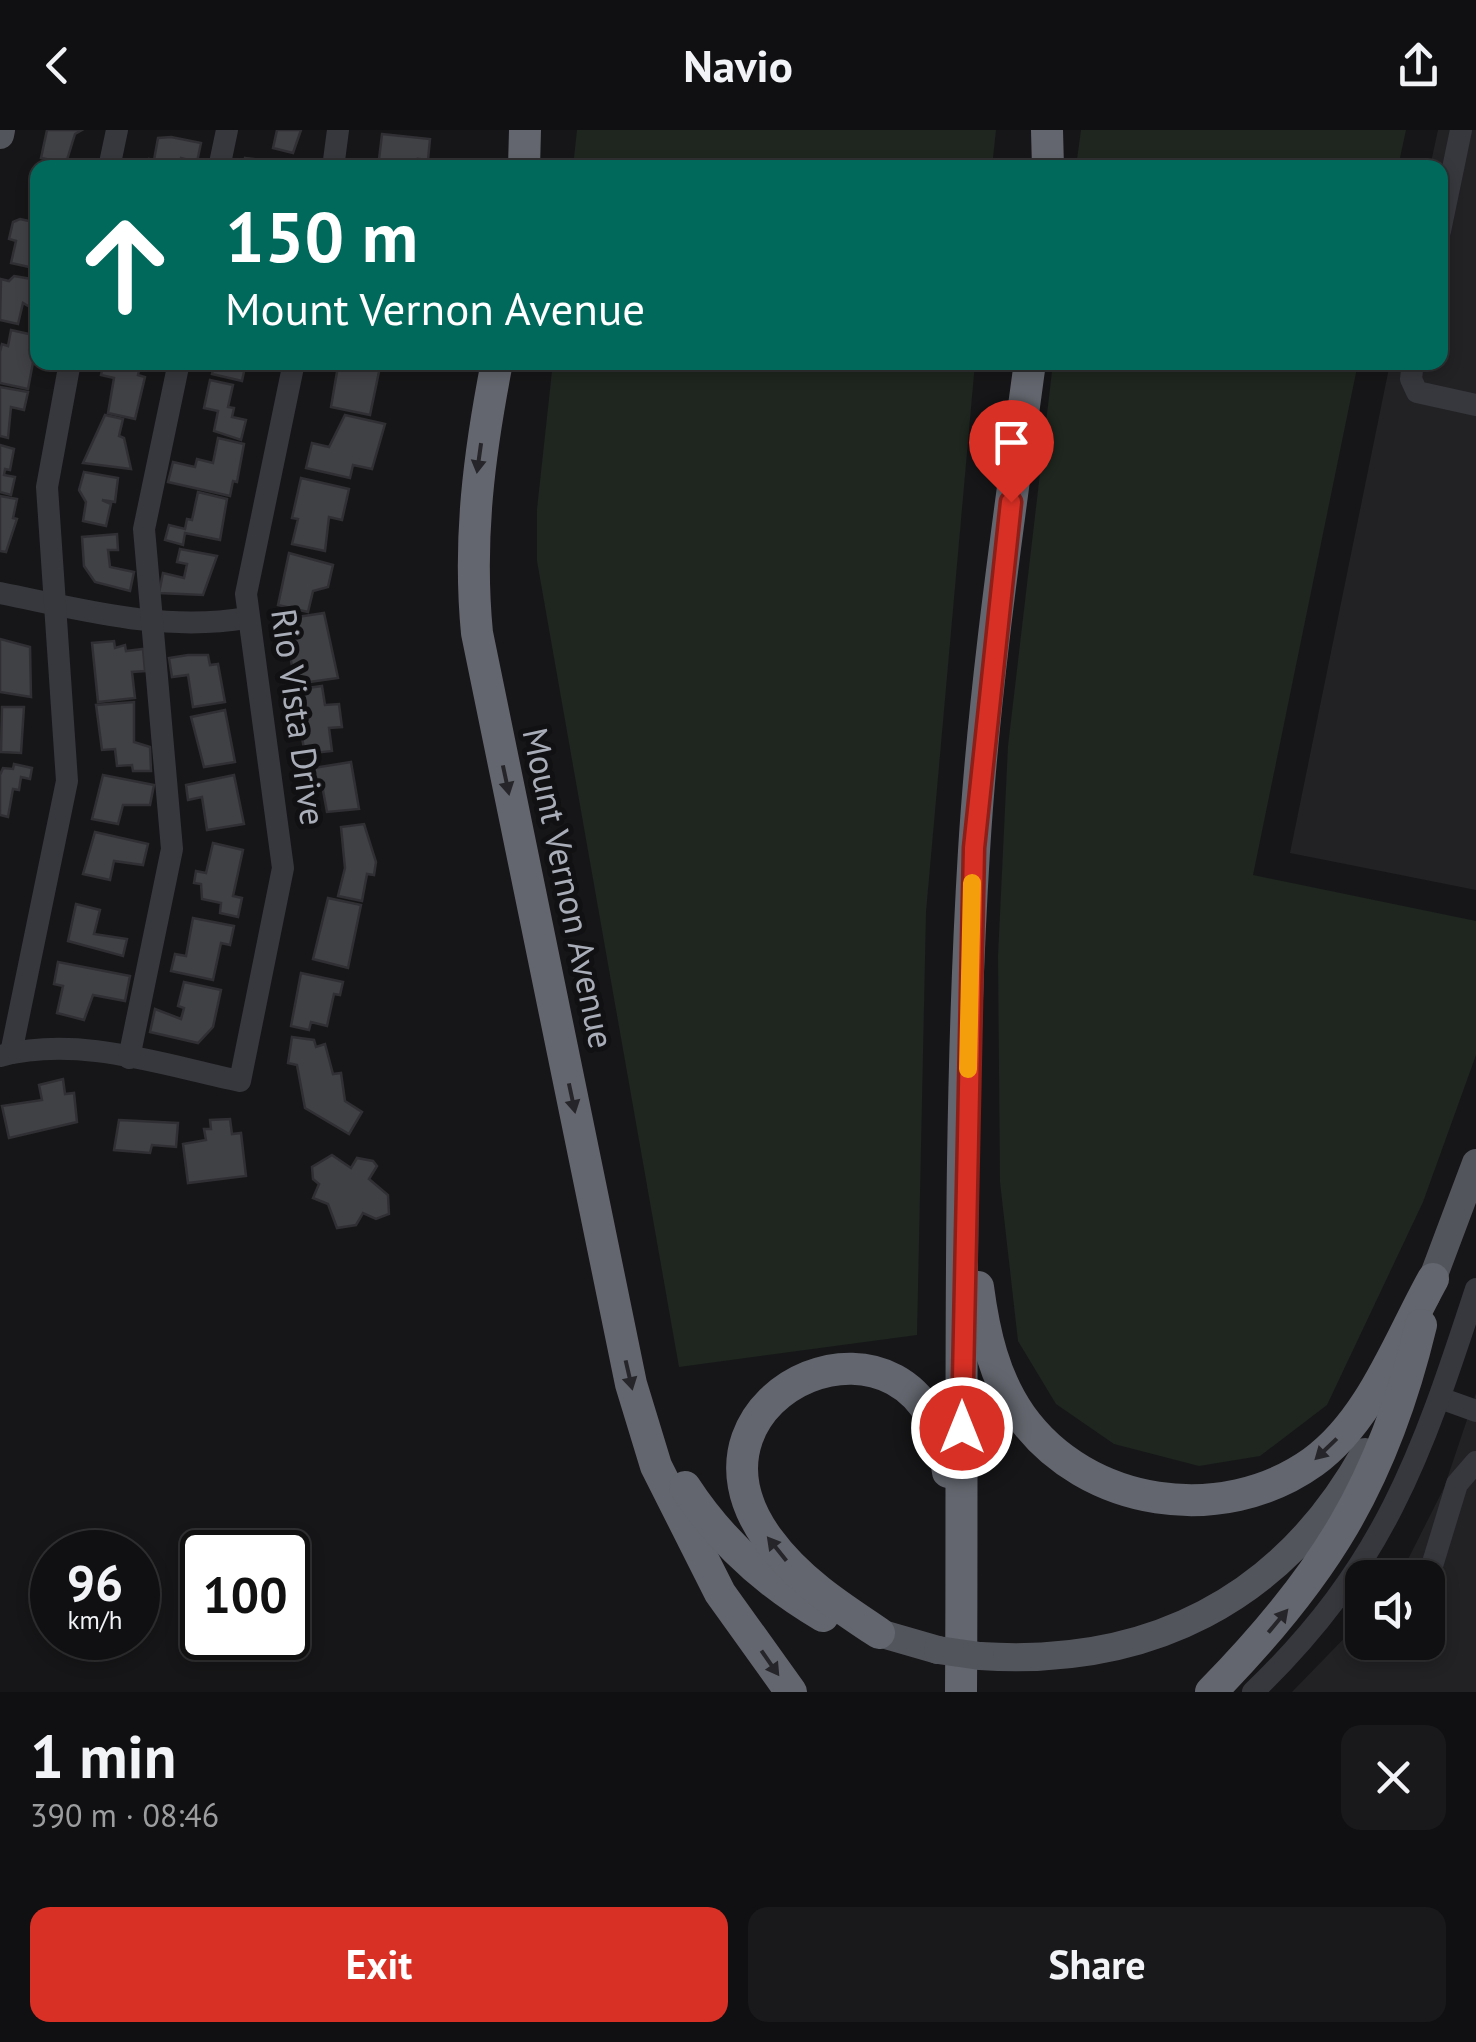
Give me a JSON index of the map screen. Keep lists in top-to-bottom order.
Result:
{
  "streets": {
    "highway": ["Mount Vernon Avenue"],
    "street": ["Rio Vista Drive"]
  },
  "one_way": ["Mount Vernon Avenue"],
  "page": {
    "header": "Navio",
    "turn": ["150 m", "Mount Vernon Avenue"],
    "speed": "96 km/h",
    "limit": "100",
    "heading": ["1 min", "390 m · 08:46"],
    "buttons": ["Exit", "Share"]
  }
}
